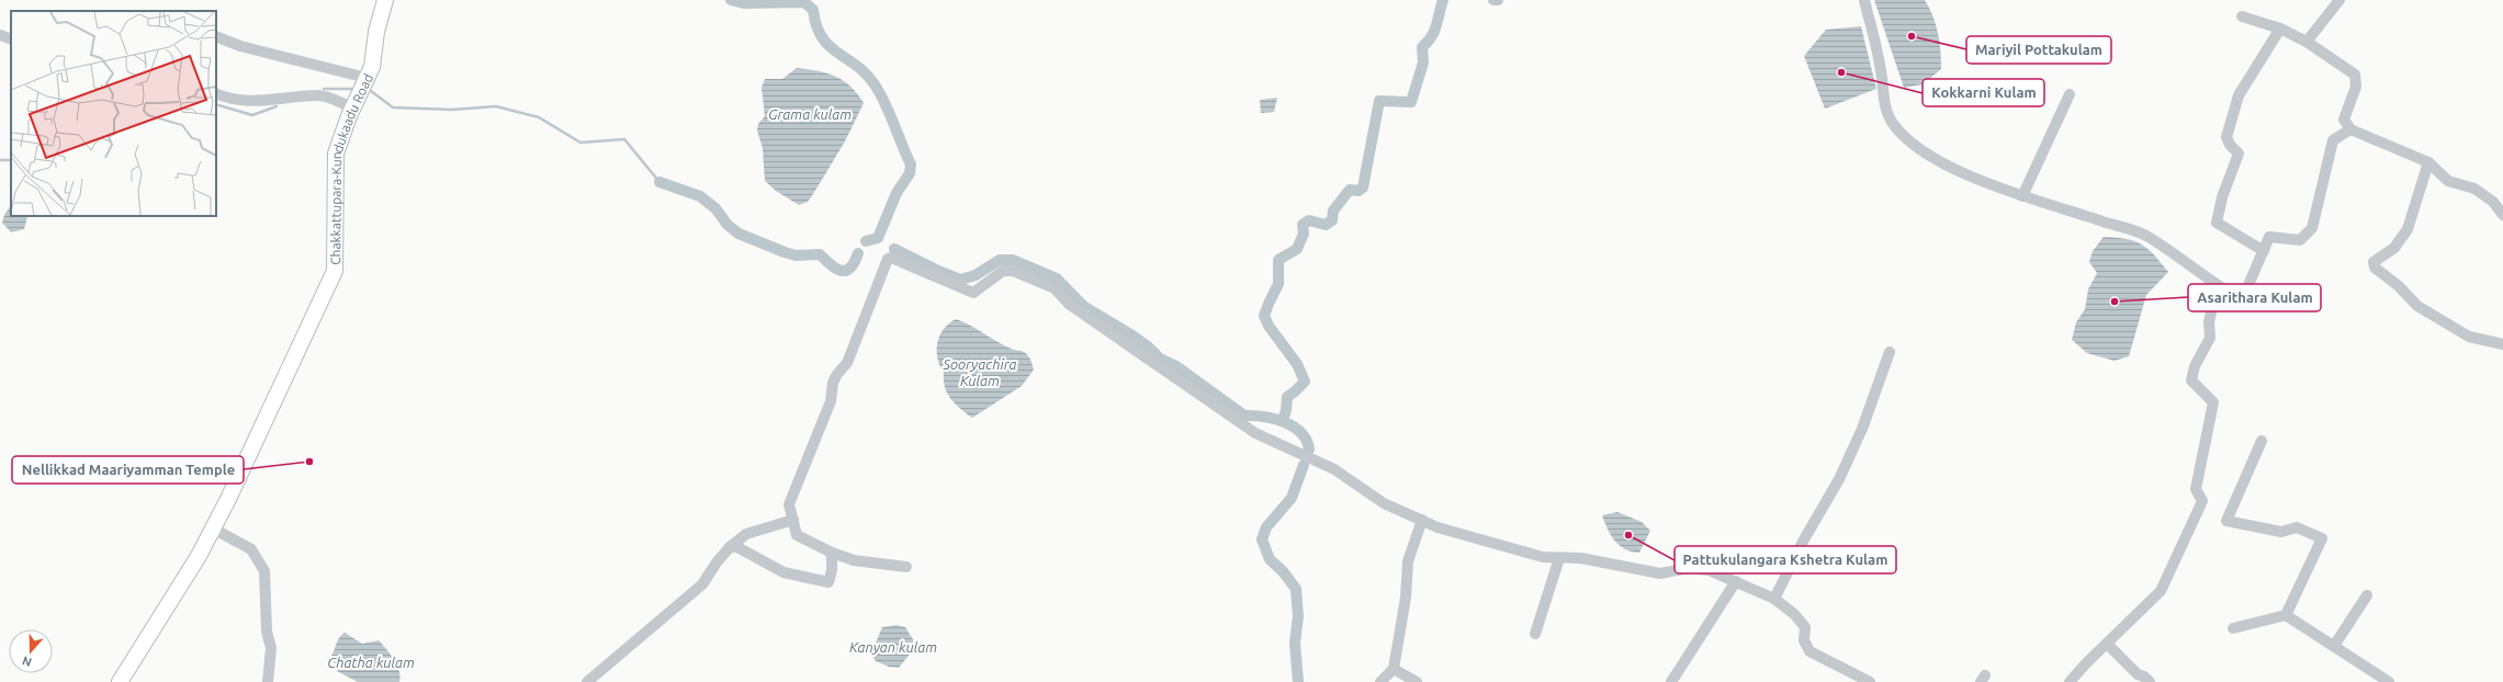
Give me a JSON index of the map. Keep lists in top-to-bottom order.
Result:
{
  "streets": {
    "street": ["Chakkattupara-Kundukaadu Road"]
  },
  "water": [
    "Grama kulam",
    "Sooryachira Kulam",
    "Kanyan kulam",
    "Chatha kulam"
  ],
  "places": [
    "Mariyil Pottakulam",
    "Kokkarni Kulam",
    "Asarithara Kulam",
    "Nellikkad Maariyamman Temple",
    "Pattukulangara Kshetra Kulam"
  ],
  "north": "bottom"
}
